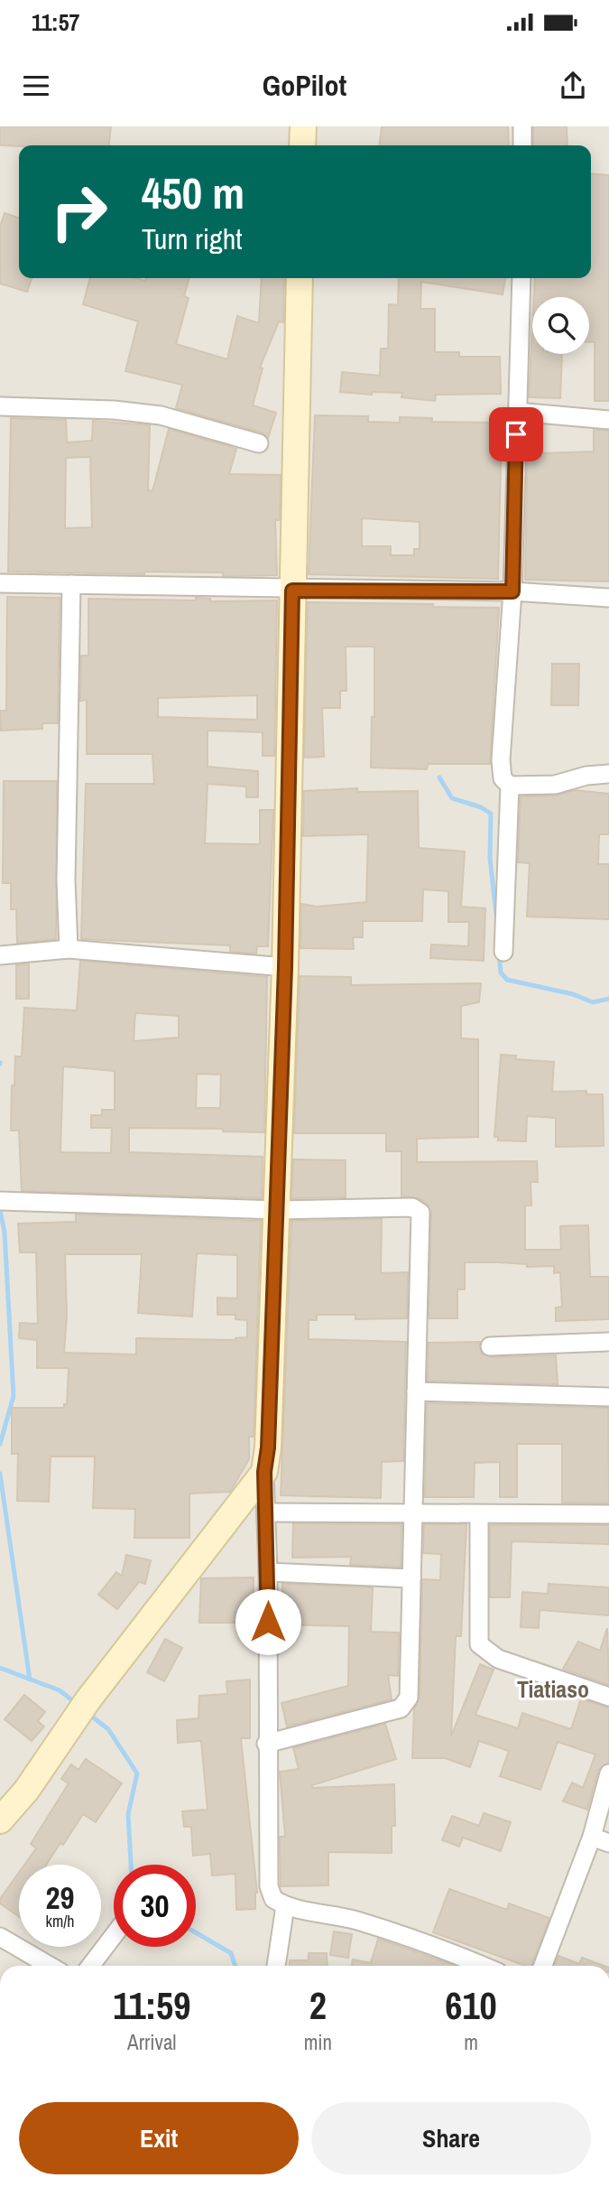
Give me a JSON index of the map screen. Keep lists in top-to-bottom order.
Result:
{
  "districts": ["Tiatiaso"],
  "page": {
    "status": "11:57",
    "header": "GoPilot",
    "turn": ["450 m", "Turn right"],
    "speed": "29 km/h",
    "limit": "30",
    "eta": [
      "11:59",
      "Arrival",
      "2",
      "min",
      "610",
      "m"
    ],
    "buttons": ["Exit", "Share"]
  }
}
